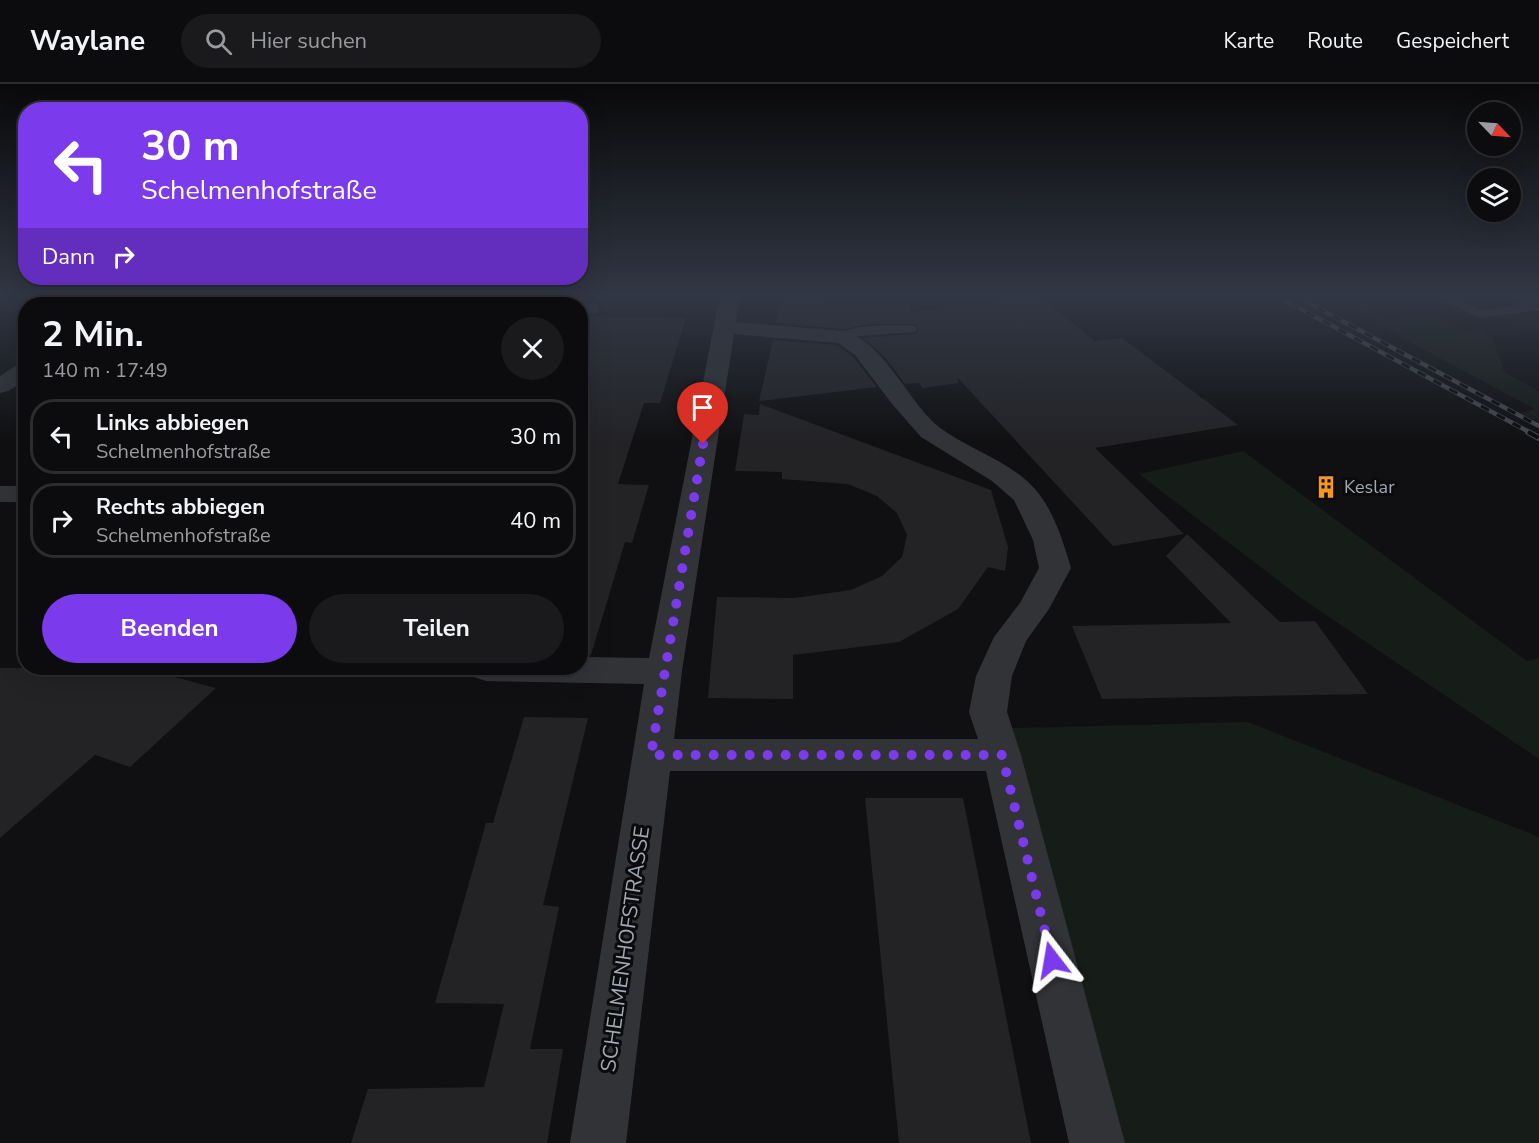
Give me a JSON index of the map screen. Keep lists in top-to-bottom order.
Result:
{
  "streets": {
    "street": ["SCHELMENHOFSTRASSE"]
  },
  "places": {
    "building": ["Keslar"]
  },
  "north": "bottom right",
  "page": {
    "header": "Waylane",
    "search": "Hier suchen",
    "nav": ["Karte", "Route", "Gespeichert"],
    "turn": ["30 m", "Schelmenhofstraße"],
    "then": "Dann",
    "heading": ["2 Min.", "140 m · 17:49"],
    "list": [
      {
        "name": "Links abbiegen",
        "note": "Schelmenhofstraße",
        "value": "30 m"
      },
      {
        "name": "Rechts abbiegen",
        "note": "Schelmenhofstraße",
        "value": "40 m"
      }
    ],
    "buttons": ["Beenden", "Teilen"]
  }
}
